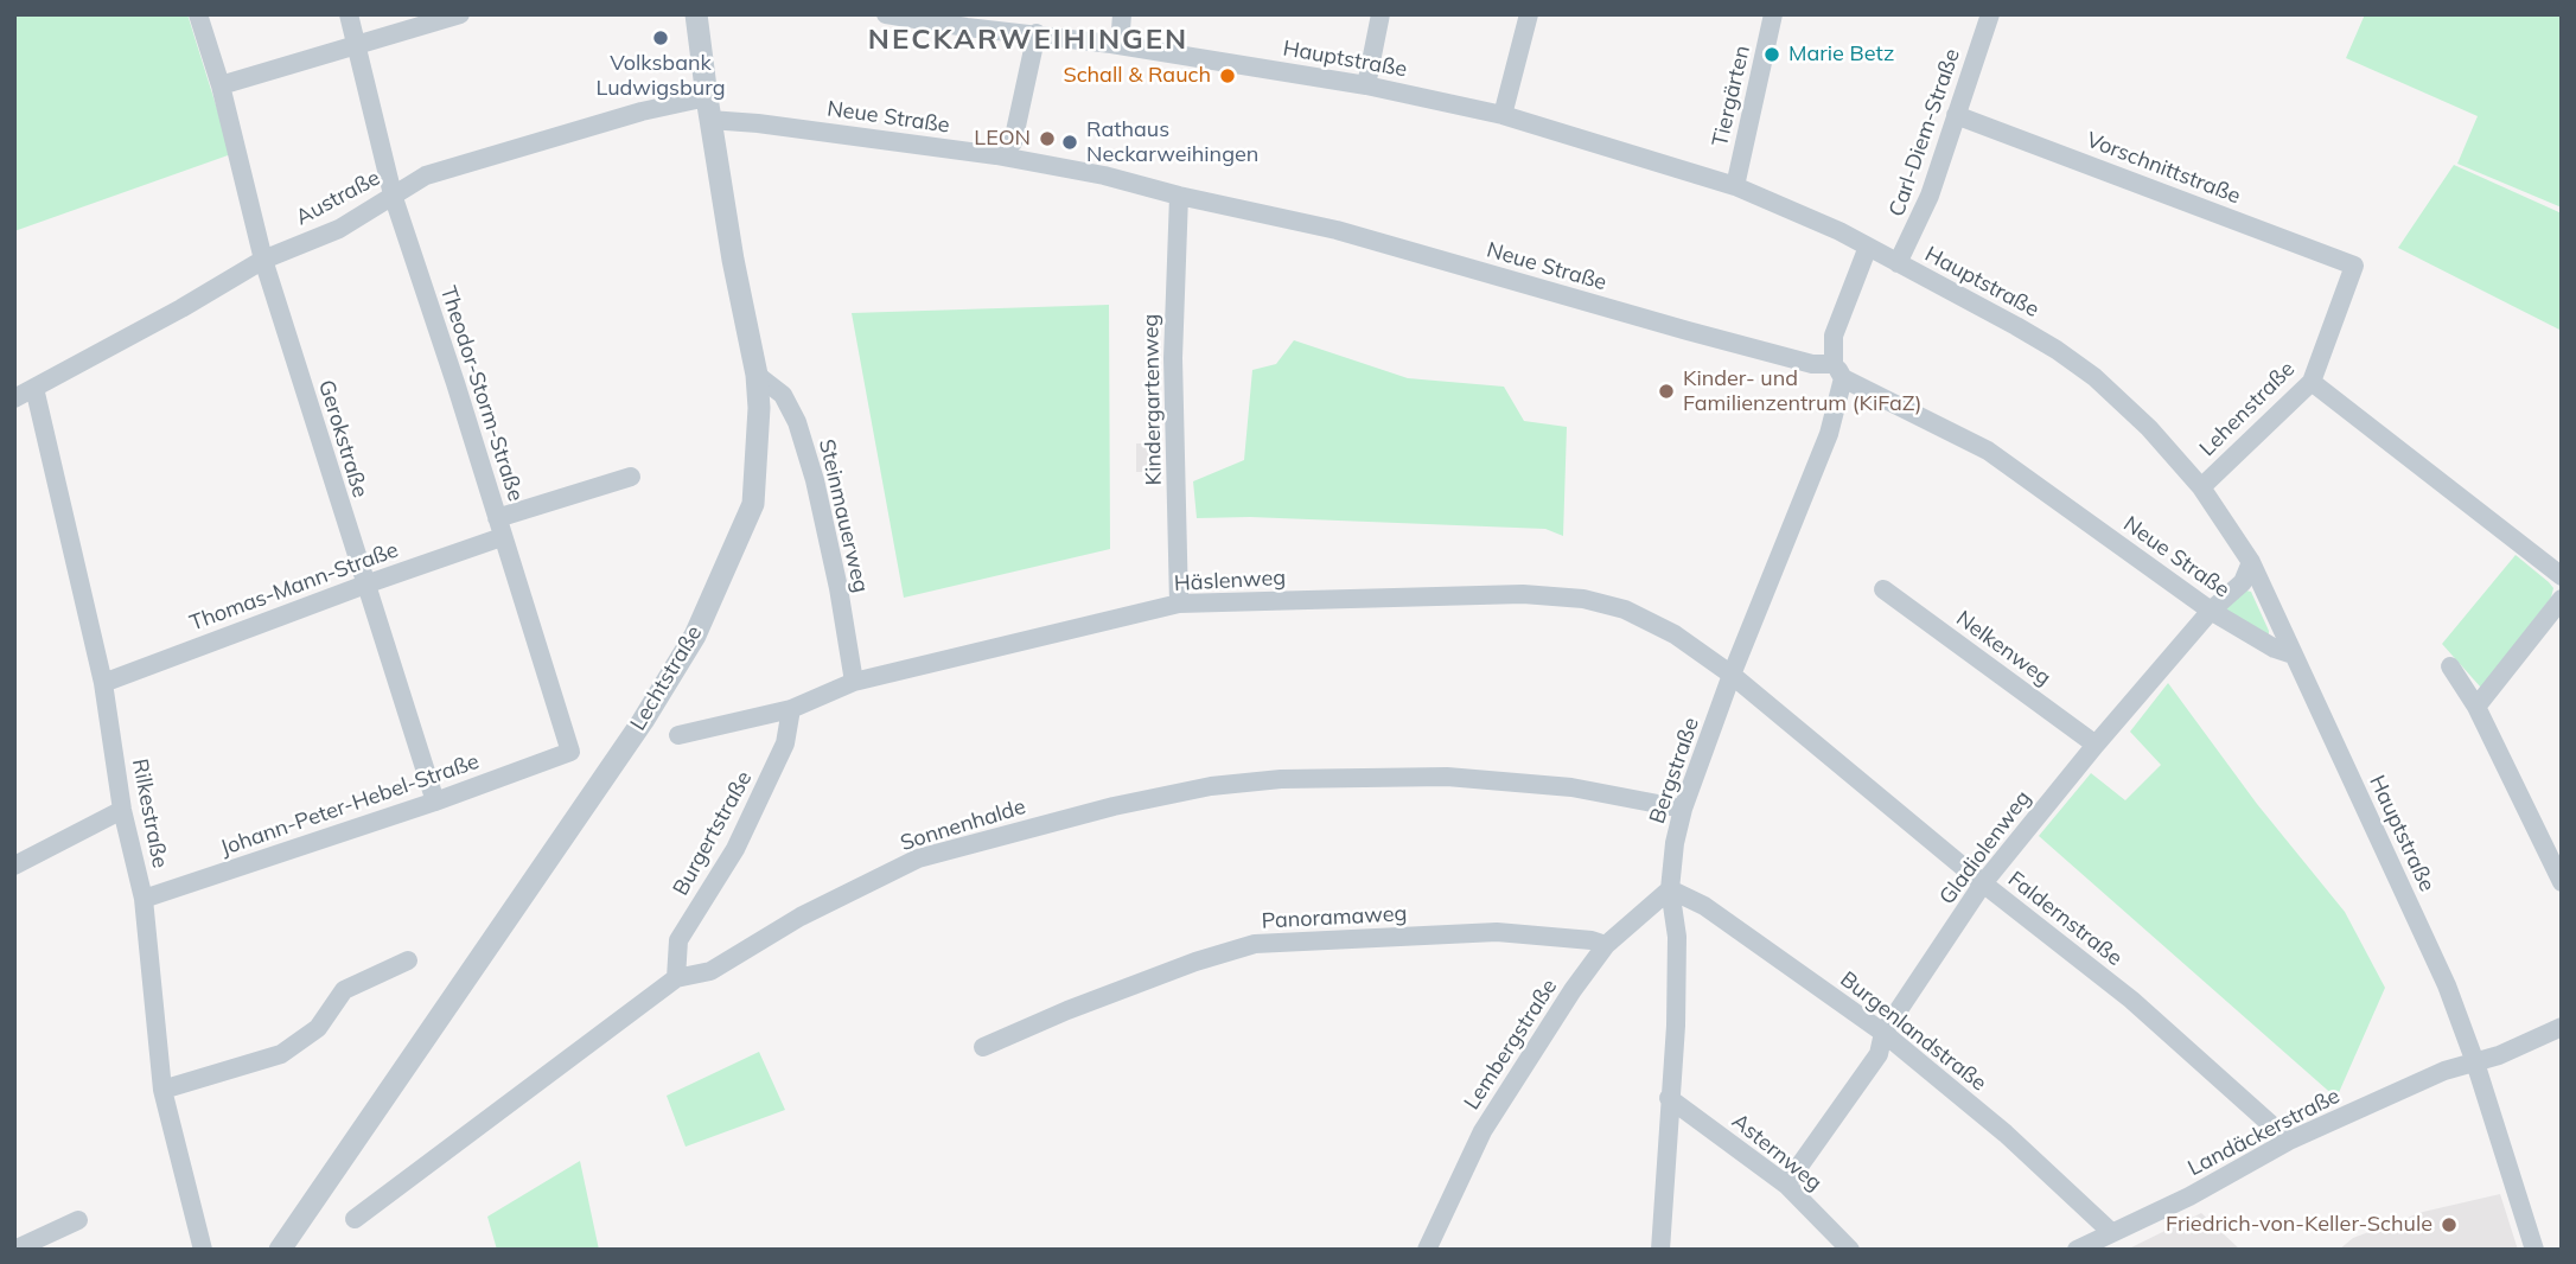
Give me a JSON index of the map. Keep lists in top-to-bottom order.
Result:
{
  "streets": {
    "street": [
      "Hauptstraße",
      "Tiergärten",
      "Neue Straße",
      "Carl-Diem-Straße",
      "Vorschnittstraße",
      "Austraße",
      "Theodor-Storm-Straße",
      "Kindergartenweg",
      "Lehenstraße",
      "Gerokstraße",
      "Steinmauerweg",
      "Häslenweg",
      "Thomas-Mann-Straße",
      "Nelkenweg",
      "Lechtstraße",
      "Bergstraße",
      "Johann-Peter-Hebel-Straße",
      "Rilkestraße",
      "Sonnenhalde",
      "Burgertstraße",
      "Gladiolenweg",
      "Panoramaweg",
      "Faldernstraße",
      "Burgenlandstraße",
      "Lembergstraße",
      "Landäckerstraße",
      "Asternweg"
    ]
  },
  "crossings": [
    ["Hauptstraße", "Tiergärten"],
    ["Hauptstraße", "Neue Straße"],
    ["Hauptstraße", "Carl-Diem-Straße"],
    ["Hauptstraße", "Lehenstraße"],
    ["Hauptstraße", "Bergstraße"],
    ["Hauptstraße", "Gladiolenweg"],
    ["Hauptstraße", "Landäckerstraße"],
    ["Neue Straße", "Austraße"],
    ["Neue Straße", "Kindergartenweg"],
    ["Neue Straße", "Lechtstraße"],
    ["Neue Straße", "Bergstraße"],
    ["Neue Straße", "Gladiolenweg"],
    ["Carl-Diem-Straße", "Vorschnittstraße"],
    ["Vorschnittstraße", "Lehenstraße"],
    ["Austraße", "Theodor-Storm-Straße"],
    ["Austraße", "Gerokstraße"],
    ["Austraße", "Lechtstraße"],
    ["Austraße", "Rilkestraße"],
    ["Theodor-Storm-Straße", "Thomas-Mann-Straße"],
    ["Theodor-Storm-Straße", "Johann-Peter-Hebel-Straße"],
    ["Kindergartenweg", "Häslenweg"],
    ["Gerokstraße", "Thomas-Mann-Straße"],
    ["Gerokstraße", "Johann-Peter-Hebel-Straße"],
    ["Steinmauerweg", "Häslenweg"],
    ["Steinmauerweg", "Lechtstraße"],
    ["Häslenweg", "Bergstraße"],
    ["Häslenweg", "Burgertstraße"],
    ["Häslenweg", "Faldernstraße"],
    ["Thomas-Mann-Straße", "Rilkestraße"],
    ["Nelkenweg", "Gladiolenweg"],
    ["Bergstraße", "Sonnenhalde"],
    ["Bergstraße", "Faldernstraße"],
    ["Bergstraße", "Burgenlandstraße"],
    ["Bergstraße", "Lembergstraße"],
    ["Bergstraße", "Asternweg"],
    ["Johann-Peter-Hebel-Straße", "Rilkestraße"],
    ["Sonnenhalde", "Burgertstraße"],
    ["Gladiolenweg", "Faldernstraße"],
    ["Gladiolenweg", "Burgenlandstraße"],
    ["Gladiolenweg", "Asternweg"],
    ["Panoramaweg", "Lembergstraße"],
    ["Faldernstraße", "Landäckerstraße"],
    ["Burgenlandstraße", "Lembergstraße"],
    ["Burgenlandstraße", "Landäckerstraße"]
  ],
  "districts": ["NECKARWEIHINGEN"],
  "places": [
    "Volksbank Ludwigsburg",
    "Marie Betz",
    "Schall & Rauch",
    "LEON",
    "Rathaus Neckarweihingen",
    "Kinder- und Familienzentrum (KiFaZ)",
    "Friedrich-von-Keller-Schule"
  ]
}
